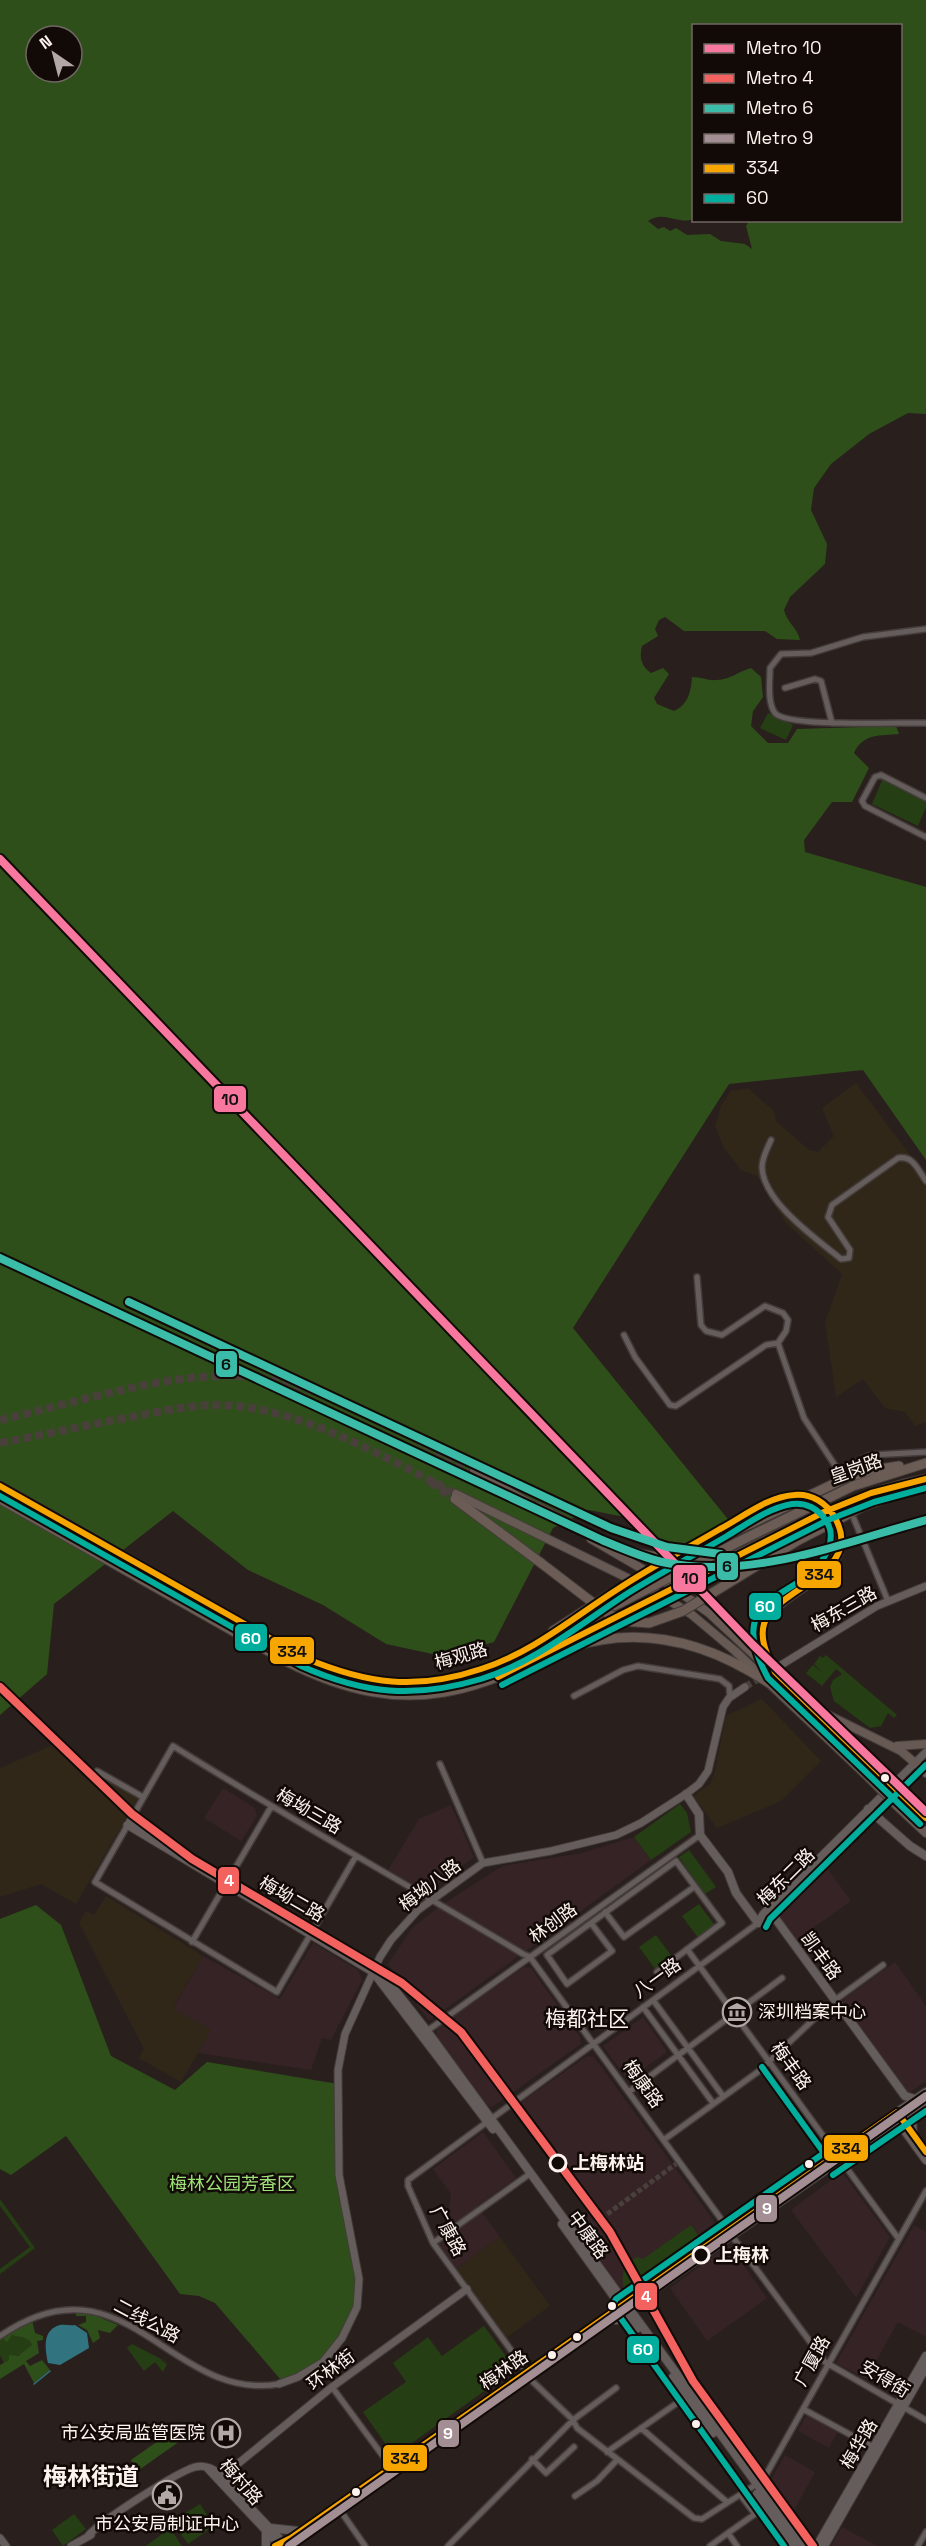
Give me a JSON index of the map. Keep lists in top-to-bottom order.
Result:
{
  "streets": {
    "highway": ["皇岗路", "梅观路"],
    "main road": [
      "凯丰路",
      "中康路",
      "梅林路",
      "梅华路"
    ],
    "street": [
      "梅东三路",
      "梅坳三路",
      "梅东二路",
      "梅坳八路",
      "梅坳二路",
      "林创路",
      "八一路",
      "梅丰路",
      "梅康路",
      "广康路",
      "二线公路",
      "广厦路",
      "环林街",
      "安得街",
      "梅村路"
    ]
  },
  "crossings": [
    ["皇岗路", "梅观路"],
    ["梅坳三路", "梅坳八路"],
    ["梅坳三路", "林创路"],
    ["梅坳三路", "梅康路"],
    ["梅东二路", "凯丰路"],
    ["梅东二路", "八一路"],
    ["梅坳八路", "梅坳二路"],
    ["梅坳八路", "中康路"],
    ["梅坳八路", "二线公路"],
    ["梅坳二路", "中康路"],
    ["林创路", "梅康路"],
    ["林创路", "中康路"],
    ["凯丰路", "梅林路"],
    ["八一路", "梅丰路"],
    ["八一路", "梅康路"],
    ["八一路", "广康路"],
    ["八一路", "中康路"],
    ["梅丰路", "广厦路"],
    ["梅丰路", "梅林路"],
    ["梅康路", "梅林路"],
    ["梅康路", "安得街"],
    ["广康路", "中康路"],
    ["广康路", "广厦路"],
    ["广康路", "环林街"],
    ["广康路", "梅林路"],
    ["中康路", "广厦路"],
    ["中康路", "梅林路"],
    ["广厦路", "安得街"],
    ["环林街", "梅村路"],
    ["梅林路", "安得街"],
    ["梅林路", "梅村路"],
    ["安得街", "梅华路"]
  ],
  "districts": ["梅都社区", "梅林街道"],
  "parks": ["梅林公园芳香区"],
  "places": {
    "museum": ["深圳档案中心"],
    "other": ["上梅林站", "上梅林"],
    "hospital": ["市公安局监管医院"],
    "public building": ["市公安局制证中心"]
  },
  "lines": [
    "metro line 10",
    "metro line 6",
    "transit line 334",
    "transit line 60",
    "metro line 4",
    "metro line 9"
  ],
  "legend": [
    "Metro 10",
    "Metro 4",
    "Metro 6",
    "Metro 9",
    "334",
    "60"
  ],
  "north": "top left"
}
